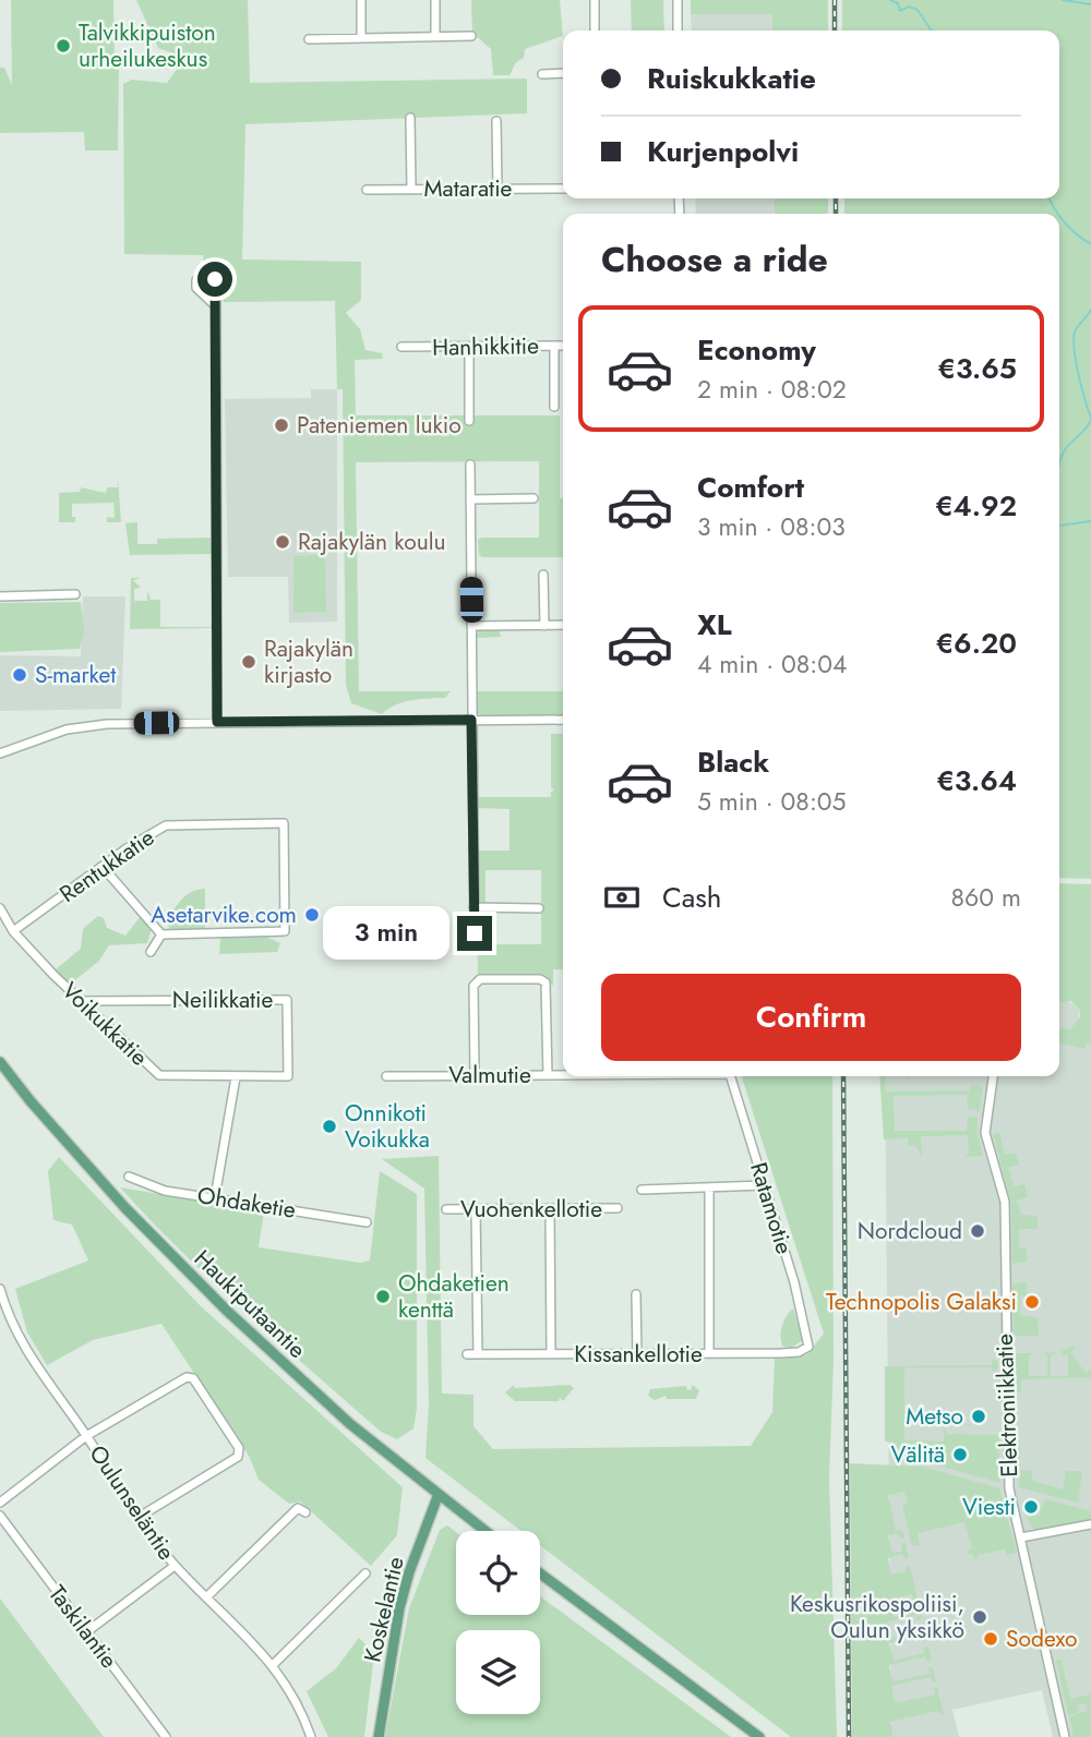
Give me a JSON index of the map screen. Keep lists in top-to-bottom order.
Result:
{
  "streets": {
    "main road": ["Haukiputaantie", "Koskelantie"],
    "street": [
      "Mataratie",
      "Hanhikkitie",
      "Rentukkatie",
      "Neilikkatie",
      "Voikukkatie",
      "Valmutie",
      "Ohdaketie",
      "Ratamotie",
      "Vuohenkellotie",
      "Kissankellotie",
      "Elektroniikkatie",
      "Oulunseläntie",
      "Taskilantie"
    ]
  },
  "crossings": [
    ["Rentukkatie", "Voikukkatie"],
    ["Neilikkatie", "Voikukkatie"],
    ["Ratamotie", "Kissankellotie"],
    ["Haukiputaantie", "Koskelantie"]
  ],
  "places": [
    "Talvikkipuiston urheilukeskus",
    "Pateniemen lukio",
    "Rajakylän koulu",
    "Rajakylän kirjasto",
    "S-market",
    "Asetarvike.com",
    "Onnikoti Voikukka",
    "Nordcloud",
    "Ohdaketien kenttä",
    "Technopolis Galaksi",
    "Metso",
    "Välitä",
    "Viesti",
    "Keskusrikospoliisi, Oulun yksikkö",
    "Sodexo"
  ],
  "page": {
    "banner": ["Ruiskukkatie", "Kurjenpolvi"],
    "heading": "Choose a ride",
    "list": [
      {
        "name": "Economy",
        "note": "2 min · 08:02",
        "value": "€3.65"
      },
      {
        "name": "Comfort",
        "note": "3 min · 08:03",
        "value": "€4.92"
      },
      {
        "name": "XL",
        "note": "4 min · 08:04",
        "value": "€6.20"
      },
      {
        "name": "Black",
        "note": "5 min · 08:05",
        "value": "€3.64"
      }
    ],
    "pay": ["Cash", "860 m"],
    "bubble": "3 min",
    "buttons": "Confirm"
  }
}
